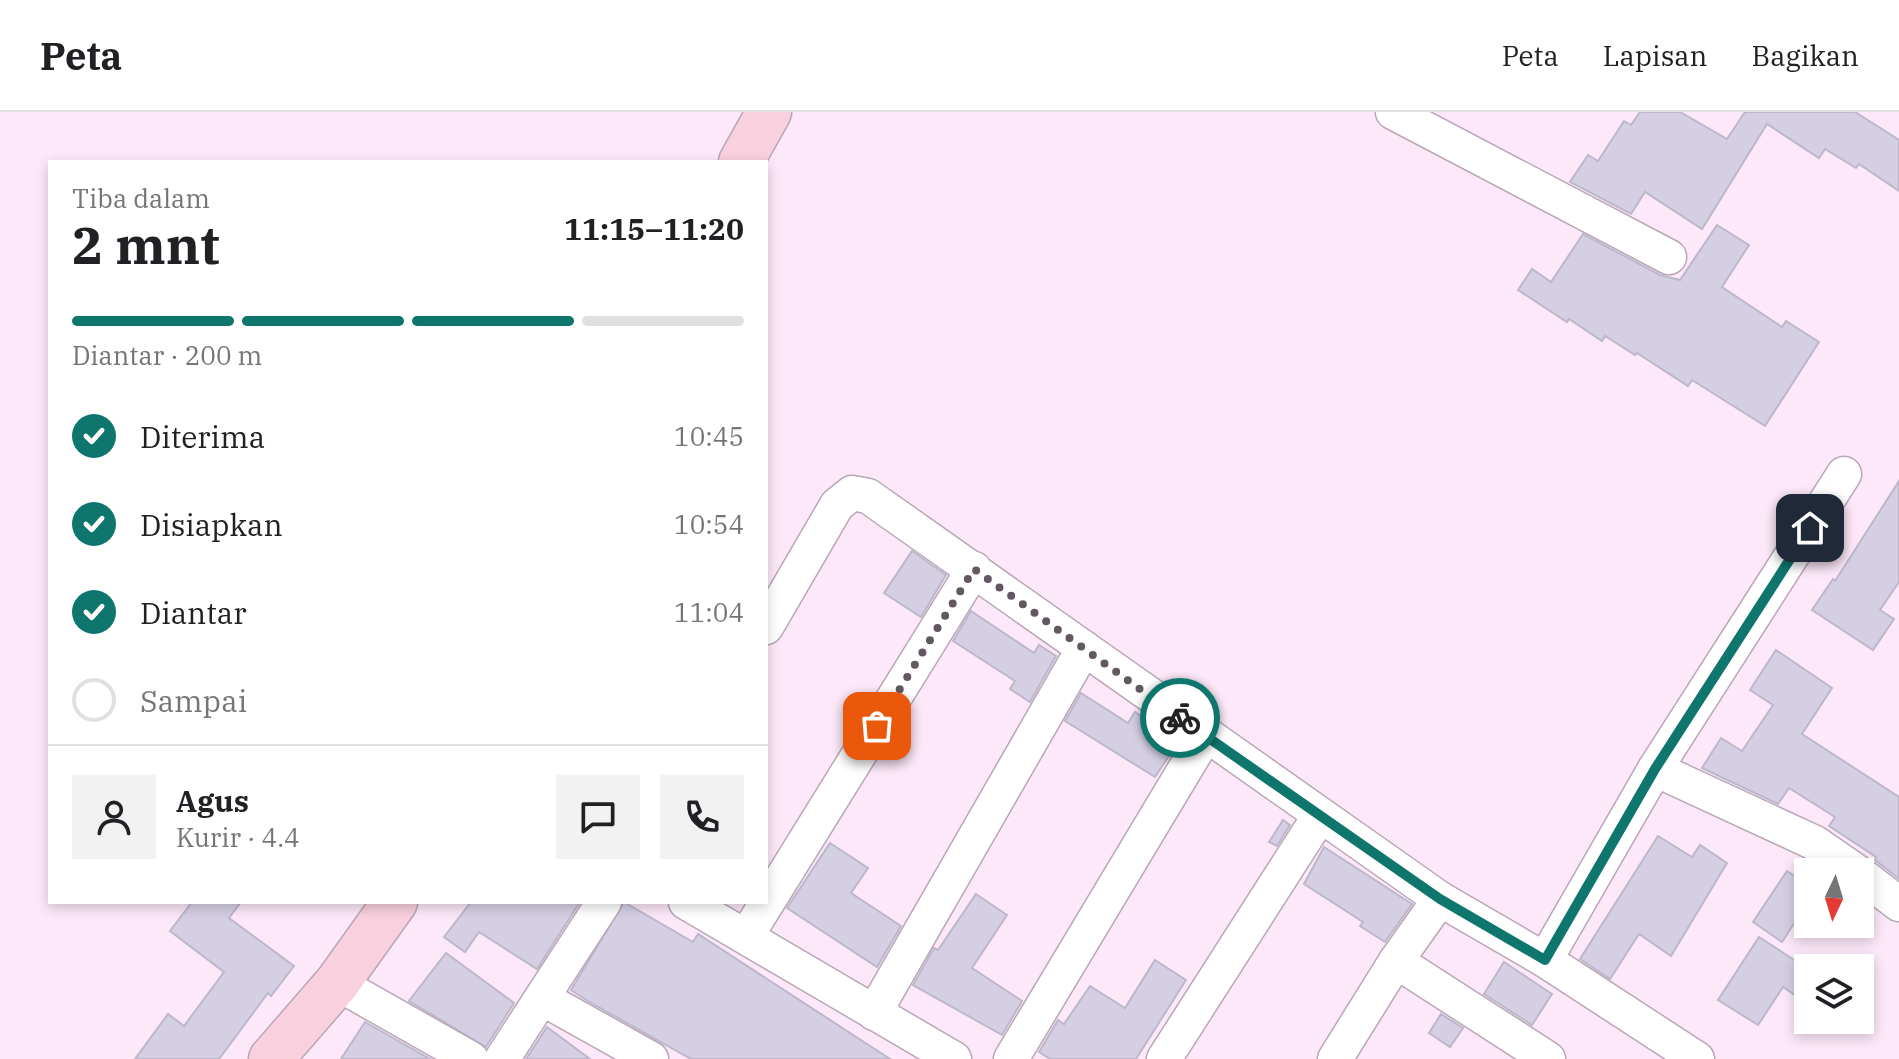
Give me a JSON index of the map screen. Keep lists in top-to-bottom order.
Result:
{
  "north": "bottom",
  "page": {
    "header": "Peta",
    "nav": ["Peta", "Lapisan", "Bagikan"],
    "heading": ["2 mnt", "Tiba dalam", "11:15–11:20"],
    "panel": ["Agus", "Kurir · 4.4"],
    "bar": "Diantar · 200 m",
    "list": [
      ["Diterima", "10:45"],
      ["Disiapkan", "10:54"],
      ["Diantar", "11:04"],
      "Sampai"
    ]
  }
}
